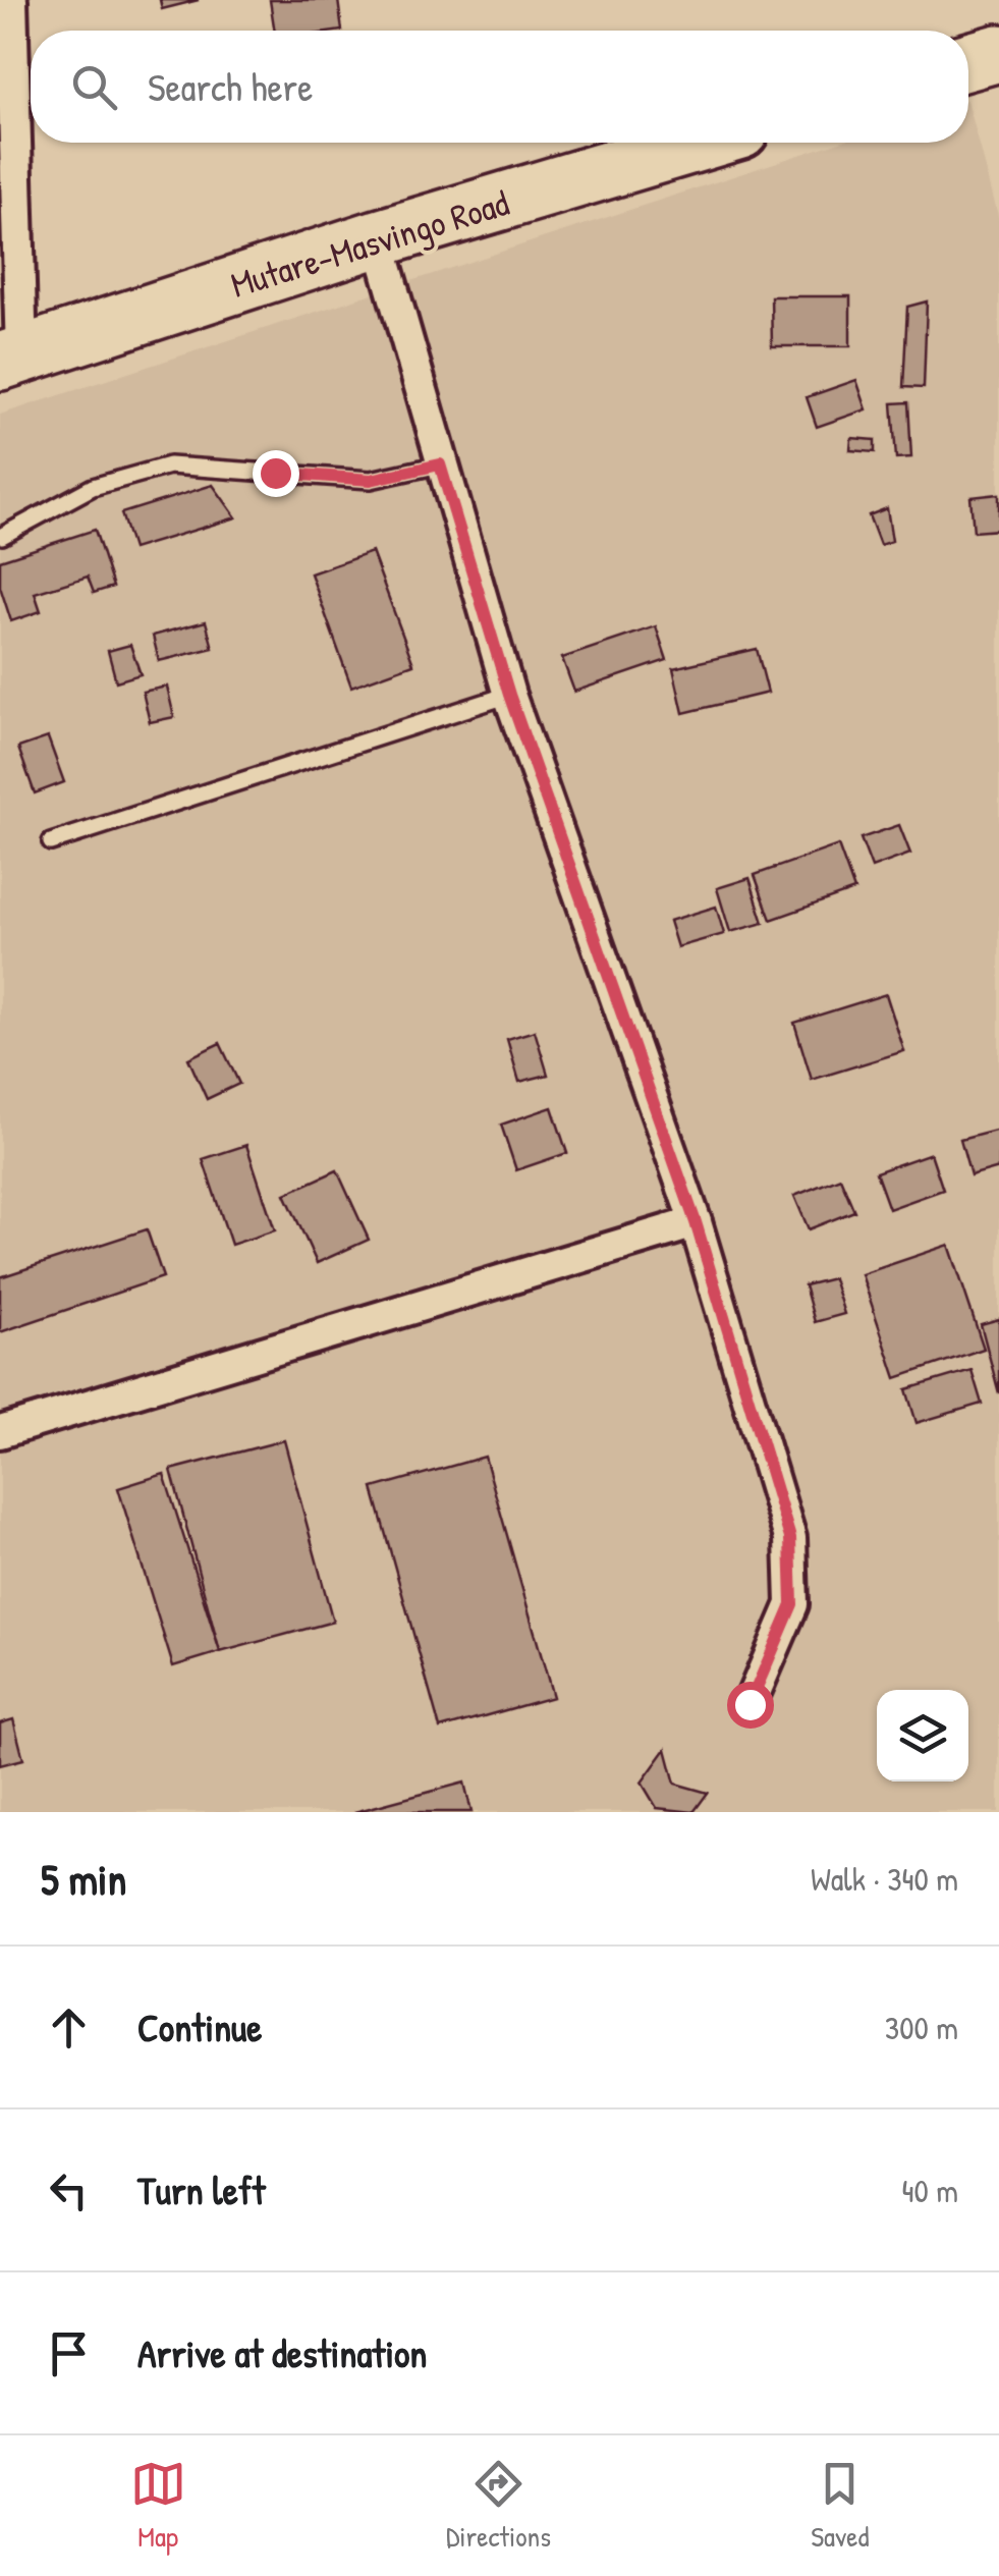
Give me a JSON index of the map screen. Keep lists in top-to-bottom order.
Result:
{
  "streets": {
    "highway": ["Mutare-Masvingo Road"]
  },
  "page": {
    "search": "Search here",
    "heading": ["5 min", "Walk · 340 m"],
    "list": [
      ["Continue", "300 m"],
      ["Turn left", "40 m"],
      "Arrive at destination"
    ],
    "nav": ["Map", "Directions", "Saved"]
  }
}
